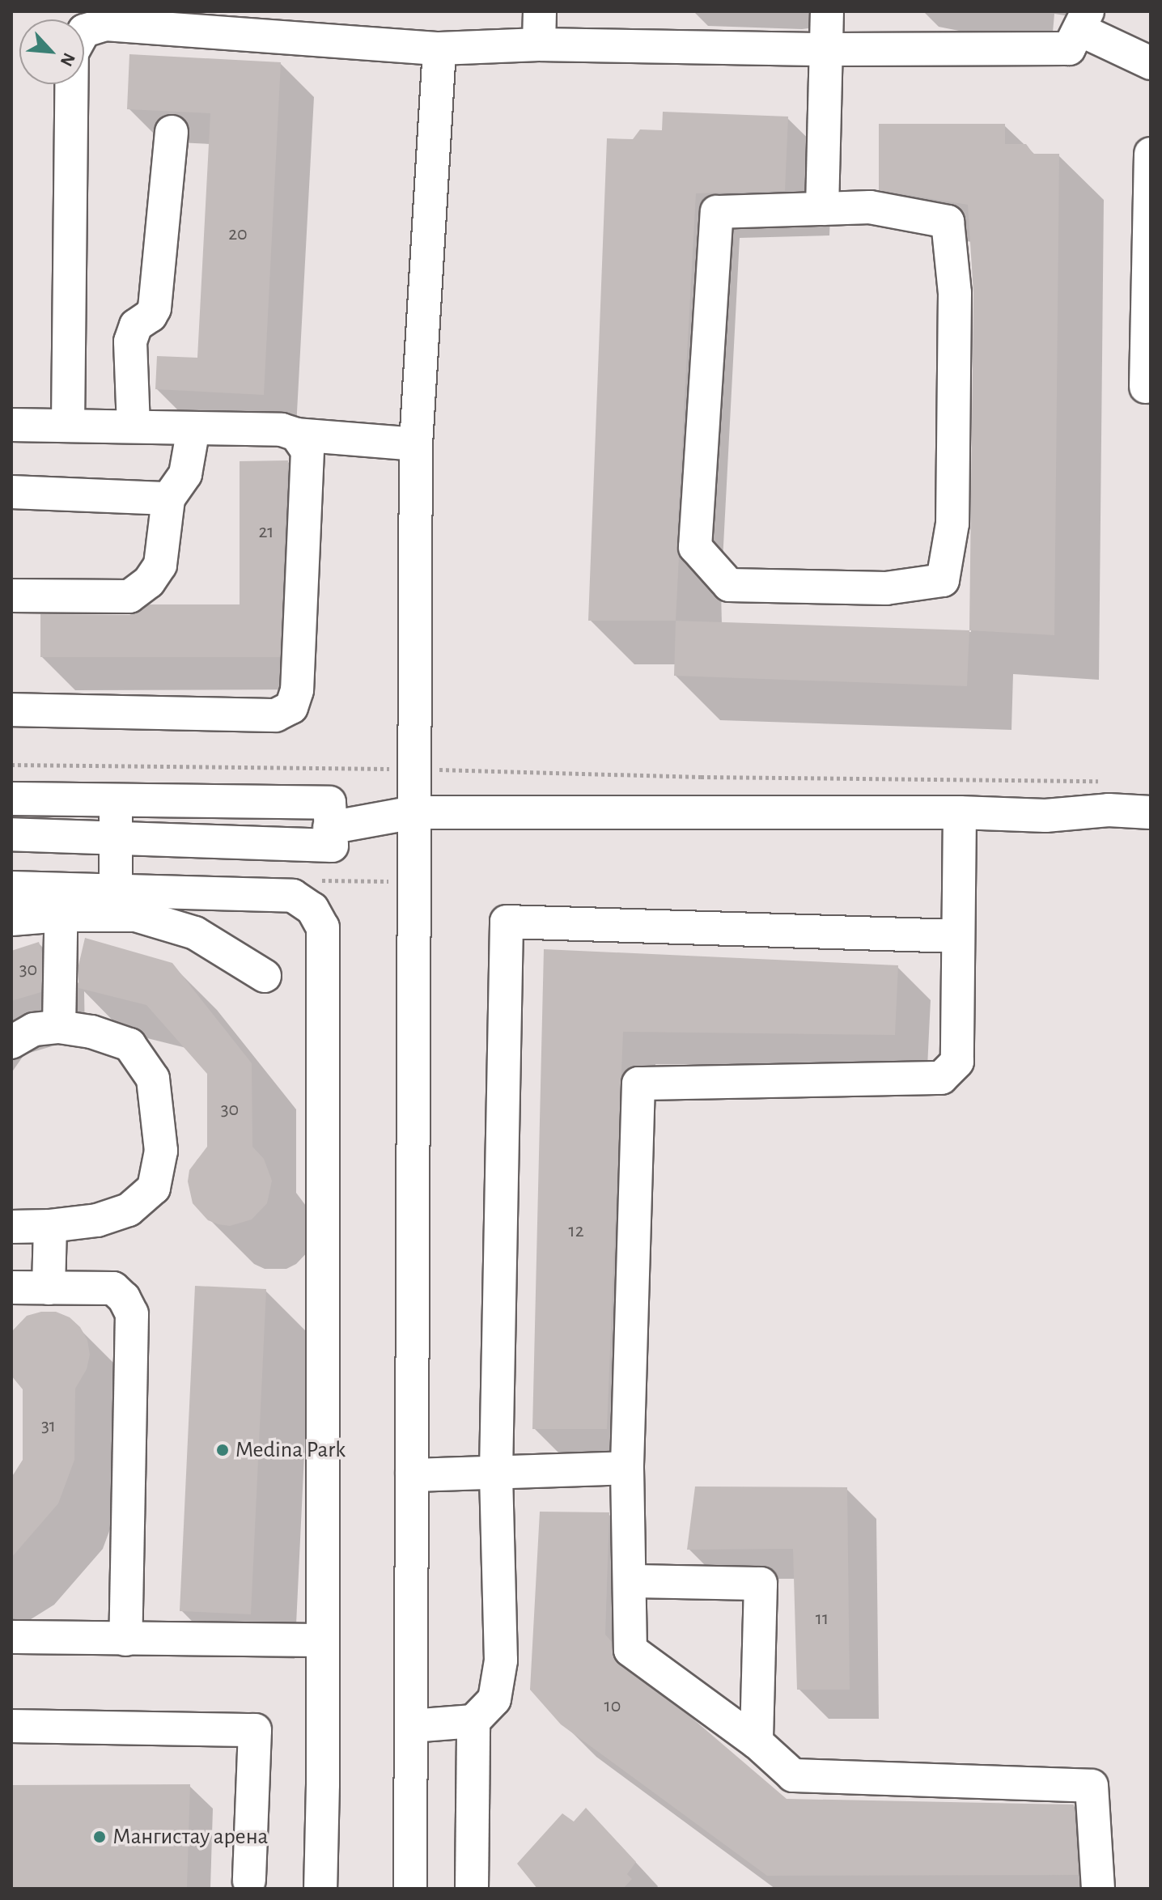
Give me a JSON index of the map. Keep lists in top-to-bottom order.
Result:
{
  "places": ["Medina Park", "Мангистау арена"],
  "house_numbers": [
    "20",
    "21",
    "30",
    "30",
    "12",
    "31",
    "11",
    "10"
  ],
  "north": "bottom right"
}
